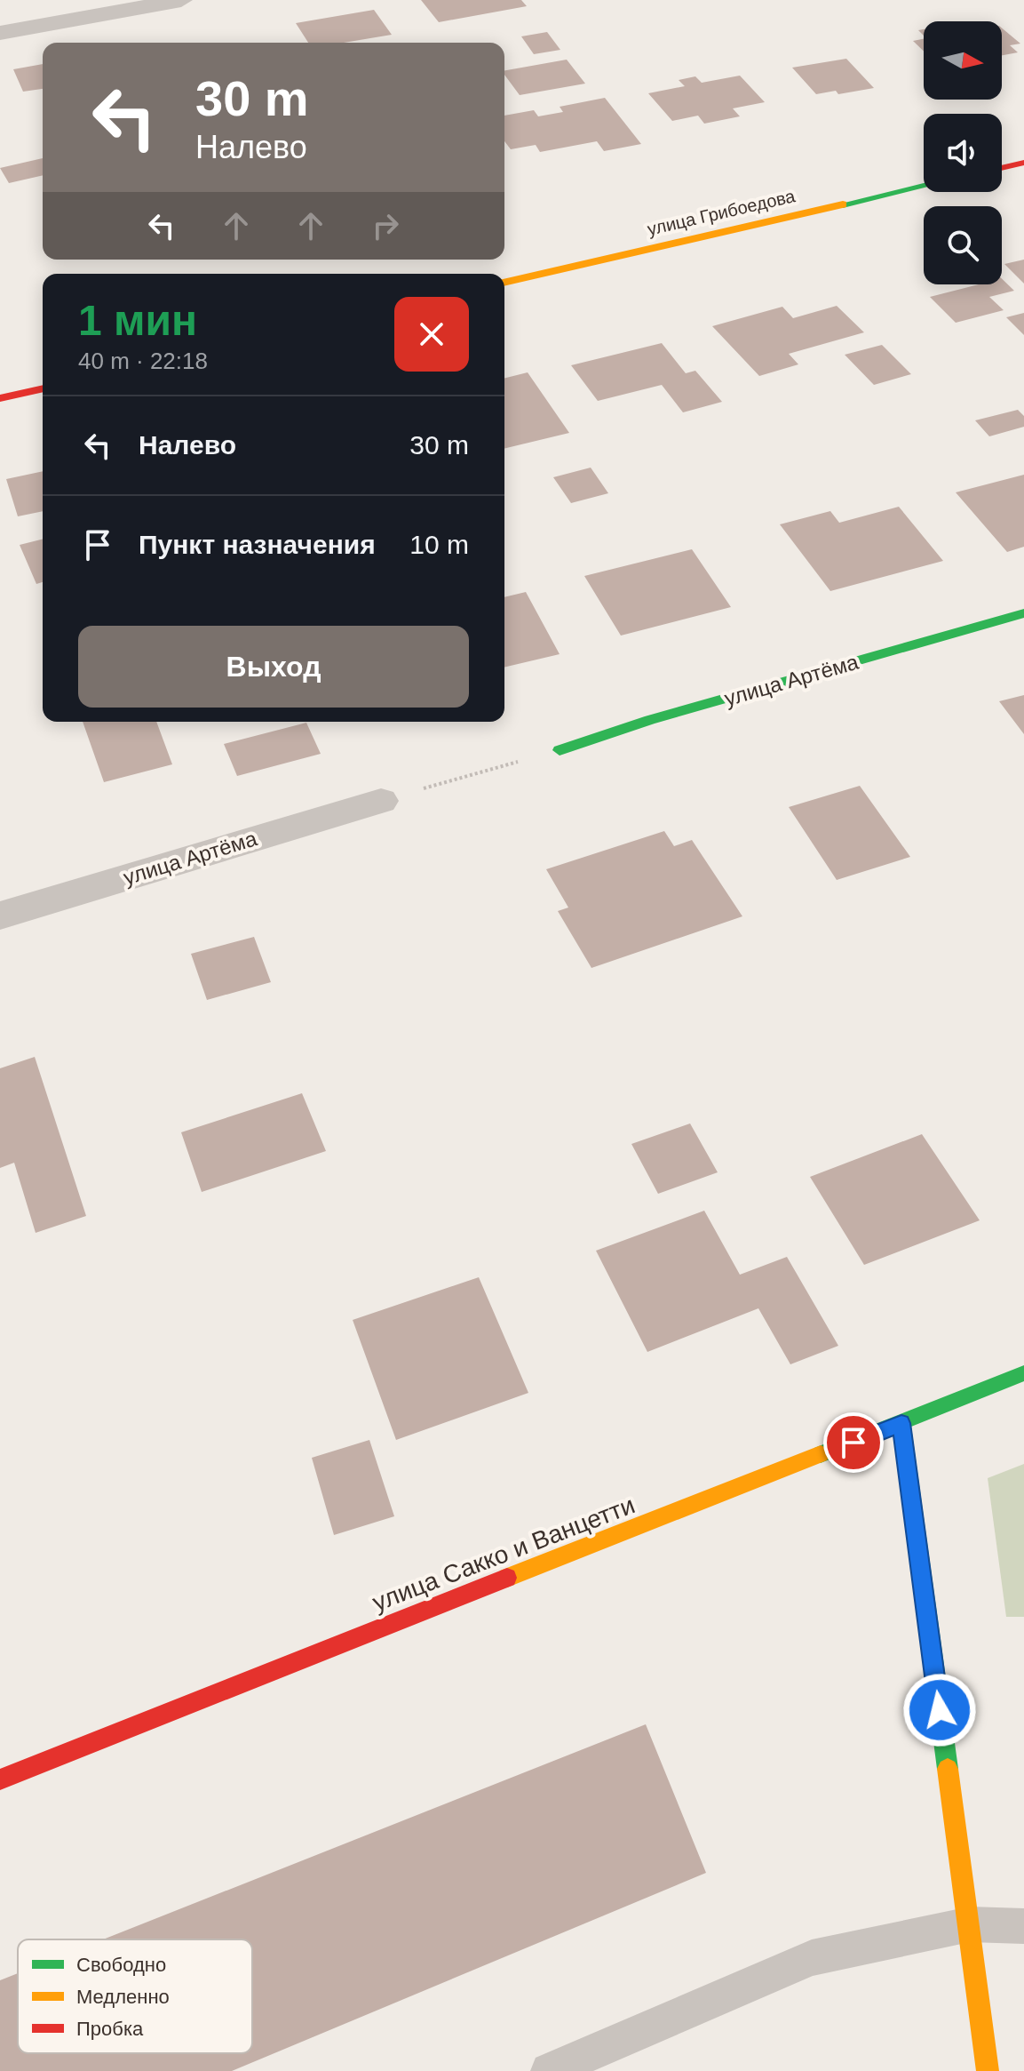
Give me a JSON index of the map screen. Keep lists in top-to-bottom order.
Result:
{
  "streets": {
    "street": ["улица Грибоедова", "улица Артёма", "улица Сакко и Ванцетти"]
  },
  "legend": ["Свободно", "Медленно", "Пробка"],
  "north": "right",
  "page": {
    "turn": ["30 m", "Налево"],
    "heading": ["1 мин", "40 m · 22:18"],
    "list": [
      {
        "name": "Налево",
        "value": "30 m"
      },
      {
        "name": "Пункт назначения",
        "value": "10 m"
      }
    ],
    "buttons": "Выход"
  }
}
